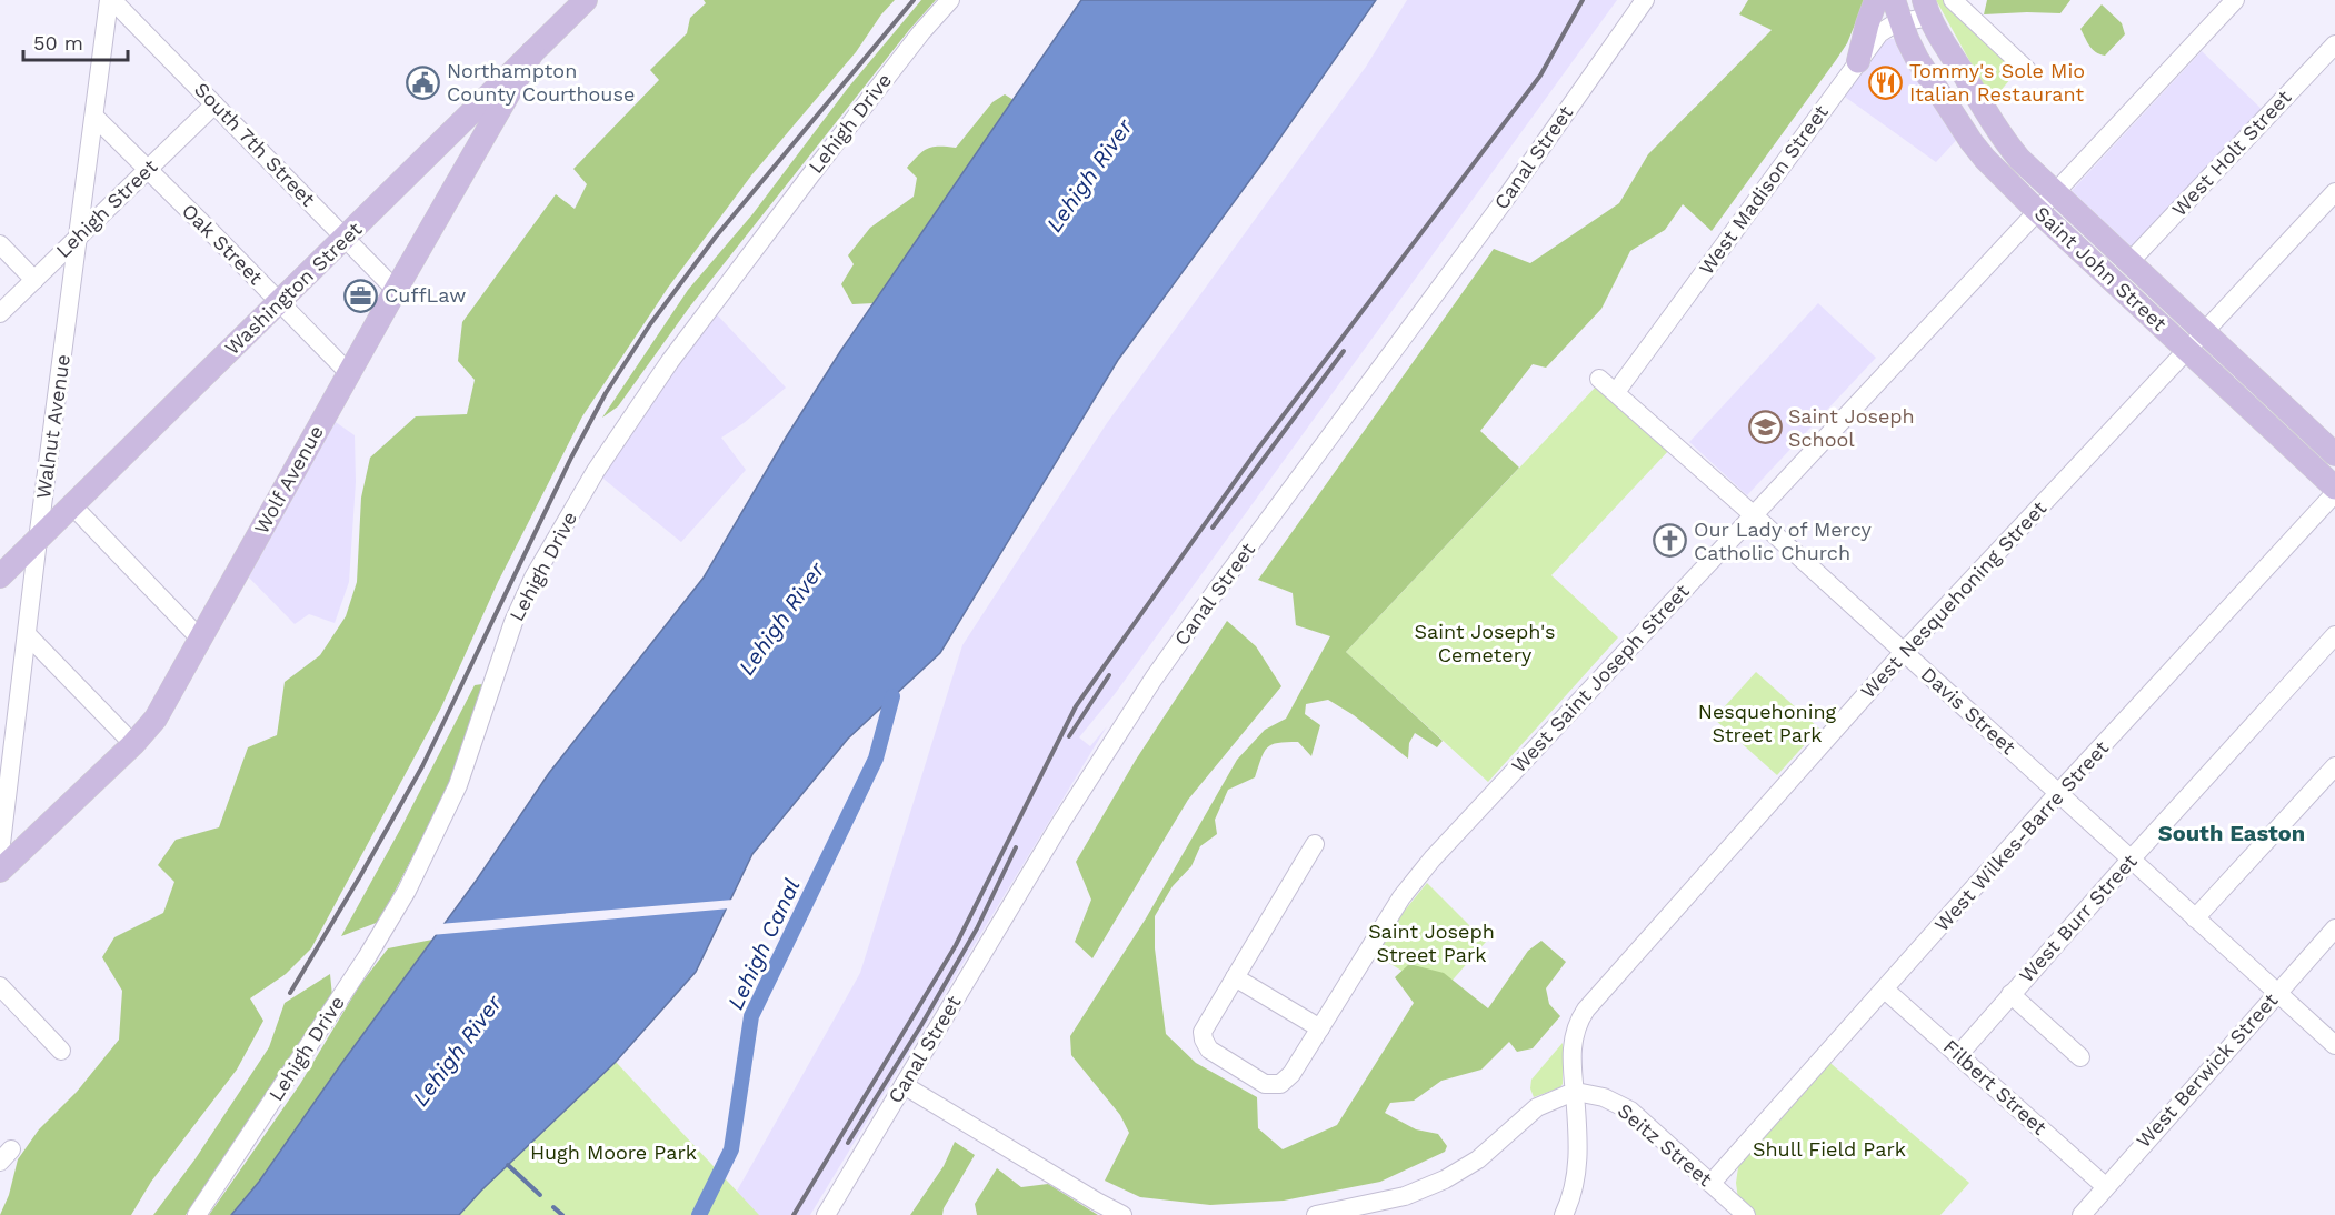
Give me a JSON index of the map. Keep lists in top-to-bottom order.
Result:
{
  "streets": {
    "main road": ["Saint John Street", "Washington Street", "Wolf Avenue"],
    "street": [
      "Lehigh Drive",
      "South 7th Street",
      "West Holt Street",
      "Canal Street",
      "West Madison Street",
      "Lehigh Street",
      "Oak Street",
      "Walnut Avenue",
      "West Nesquehoning Street",
      "West Saint Joseph Street",
      "Davis Street",
      "West Wilkes-Barre Street",
      "West Burr Street",
      "West Berwick Street",
      "Filbert Street",
      "Seitz Street"
    ]
  },
  "crossings": [
    ["South 7th Street", "Lehigh Street"],
    ["South 7th Street", "Washington Street"],
    ["South 7th Street", "Walnut Avenue"],
    ["South 7th Street", "Wolf Avenue"],
    ["West Holt Street", "Saint John Street"],
    ["West Madison Street", "Saint John Street"],
    ["West Madison Street", "Davis Street"],
    ["Lehigh Street", "Oak Street"],
    ["Lehigh Street", "Walnut Avenue"],
    ["Oak Street", "Washington Street"],
    ["Oak Street", "Walnut Avenue"],
    ["Oak Street", "Wolf Avenue"],
    ["Saint John Street", "West Nesquehoning Street"],
    ["Saint John Street", "West Saint Joseph Street"],
    ["Washington Street", "Walnut Avenue"],
    ["Washington Street", "Wolf Avenue"],
    ["West Nesquehoning Street", "Davis Street"],
    ["West Nesquehoning Street", "Seitz Street"],
    ["West Saint Joseph Street", "Davis Street"],
    ["Davis Street", "West Wilkes-Barre Street"],
    ["Davis Street", "West Burr Street"],
    ["Davis Street", "West Berwick Street"],
    ["West Wilkes-Barre Street", "Filbert Street"],
    ["West Wilkes-Barre Street", "Seitz Street"],
    ["West Burr Street", "Filbert Street"],
    ["West Berwick Street", "Filbert Street"]
  ],
  "districts": ["South Easton"],
  "water": ["Lehigh River", "Lehigh Canal"],
  "parks": [
    "Saint Joseph's Cemetery",
    "Nesquehoning Street Park",
    "Saint Joseph Street Park",
    "Shull Field Park",
    "Hugh Moore Park"
  ],
  "places": {
    "public building": ["Northampton County Courthouse"],
    "restaurant": ["Tommy's Sole Mio Italian Restaurant"],
    "office": ["CuffLaw"],
    "school or university": ["Saint Joseph School"],
    "church": ["Our Lady of Mercy Catholic Church"]
  },
  "scale_bar": "50 m"
}
